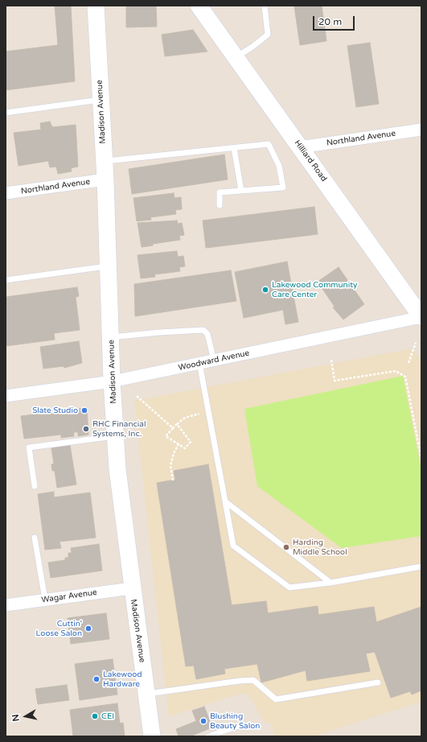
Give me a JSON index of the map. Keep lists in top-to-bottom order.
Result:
{
  "streets": {
    "main road": ["Madison Avenue", "Hilliard Road"],
    "street": ["Northland Avenue", "Woodward Avenue", "Wagar Avenue"]
  },
  "crossings": [
    ["Madison Avenue", "Northland Avenue"],
    ["Madison Avenue", "Woodward Avenue"],
    ["Madison Avenue", "Wagar Avenue"],
    ["Northland Avenue", "Hilliard Road"],
    ["Hilliard Road", "Woodward Avenue"]
  ],
  "places": [
    "Lakewood Community Care Center",
    "Slate Studio",
    "RHC Financial Systems, Inc.",
    "Harding Middle School",
    "Cuttin' Loose Salon",
    "Lakewood Hardware",
    "CEI",
    "Blushing Beauty Salon"
  ],
  "scale_bar": "20 m",
  "north": "left"
}
